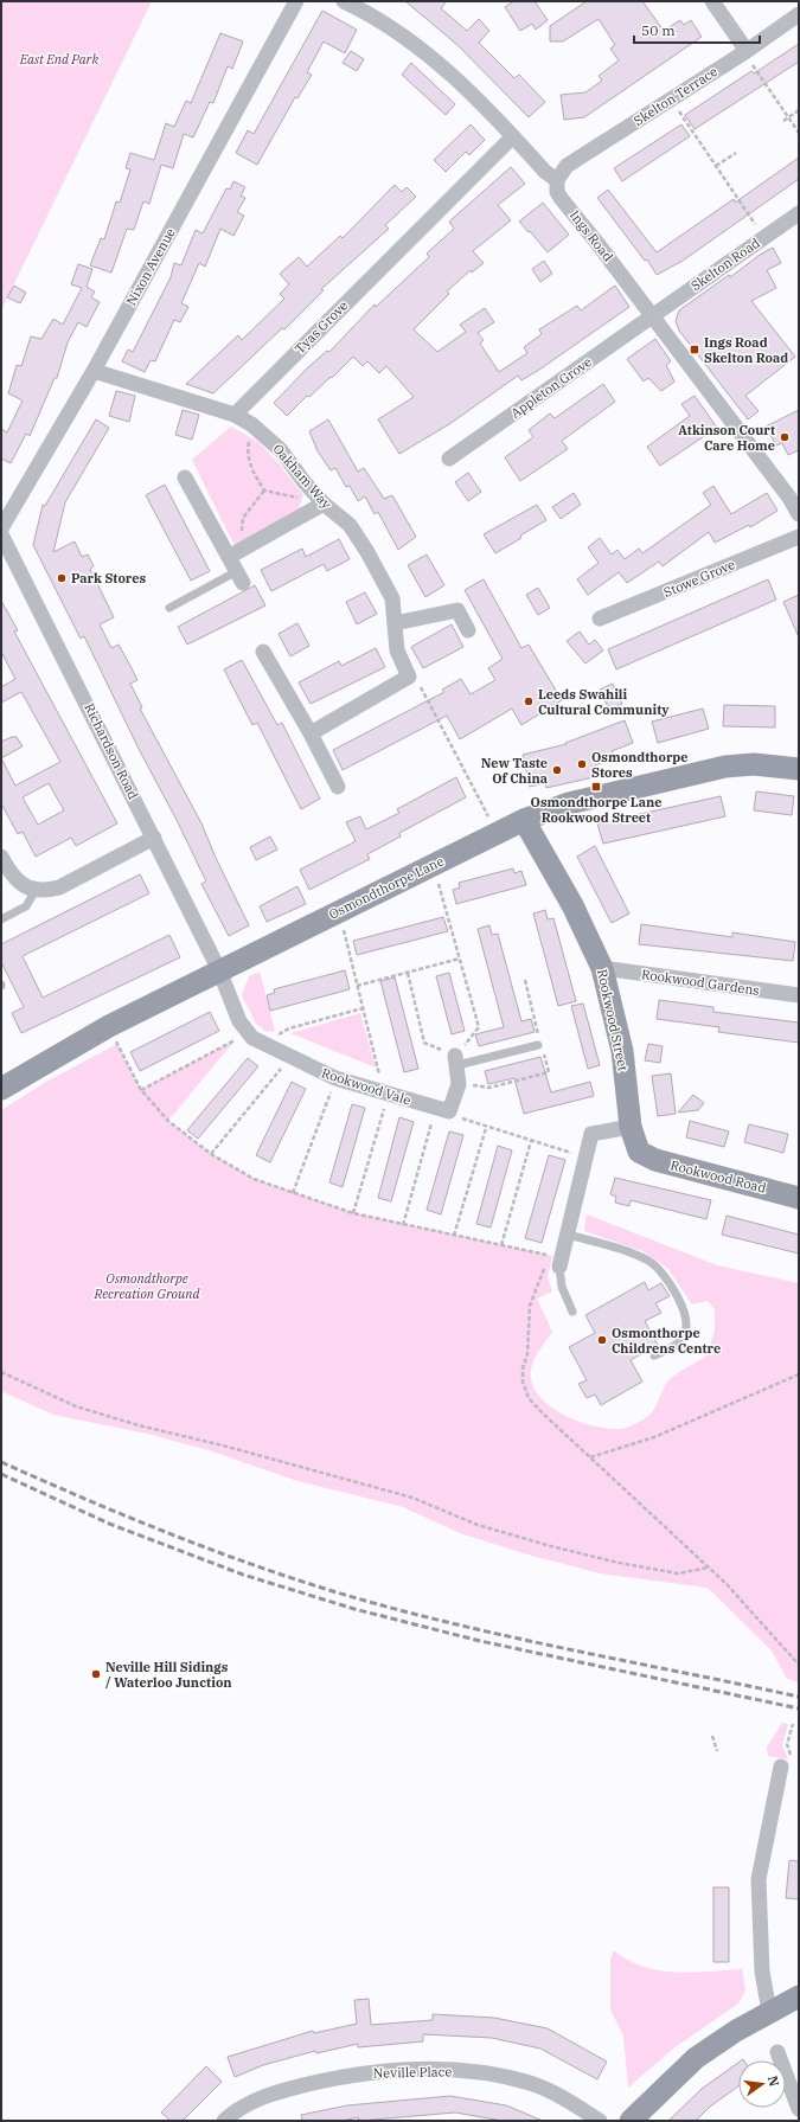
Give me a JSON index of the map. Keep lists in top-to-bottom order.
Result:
{
  "streets": {
    "street": [
      "Skelton Terrace",
      "Ings Road",
      "Skelton Road",
      "Nixon Avenue",
      "Tyas Grove",
      "Appleton Grove",
      "Oakham Way",
      "Stowe Grove",
      "Richardson Road",
      "Osmondthorpe Lane",
      "Rookwood Gardens",
      "Rookwood Street",
      "Rookwood Vale",
      "Rookwood Road",
      "Neville Place"
    ]
  },
  "crossings": [
    ["Skelton Terrace", "Ings Road"],
    ["Ings Road", "Skelton Road"],
    ["Ings Road", "Appleton Grove"],
    ["Skelton Road", "Appleton Grove"],
    ["Tyas Grove", "Oakham Way"],
    ["Richardson Road", "Osmondthorpe Lane"],
    ["Richardson Road", "Rookwood Vale"],
    ["Osmondthorpe Lane", "Rookwood Street"],
    ["Osmondthorpe Lane", "Rookwood Vale"],
    ["Rookwood Gardens", "Rookwood Street"],
    ["Rookwood Street", "Rookwood Road"]
  ],
  "parks": ["East End Park", "Osmondthorpe Recreation Ground"],
  "places": {
    "transit": ["Ings Road Skelton Road", "Osmondthorpe Lane Rookwood Street"],
    "other": [
      "Atkinson Court Care Home",
      "Park Stores",
      "Leeds Swahili Cultural Community",
      "Osmondthorpe Stores",
      "New Taste Of China",
      "Osmonthorpe Childrens Centre",
      "Neville Hill Sidings / Waterloo Junction"
    ]
  },
  "scale_bar": "50 m",
  "north": "right"
}
